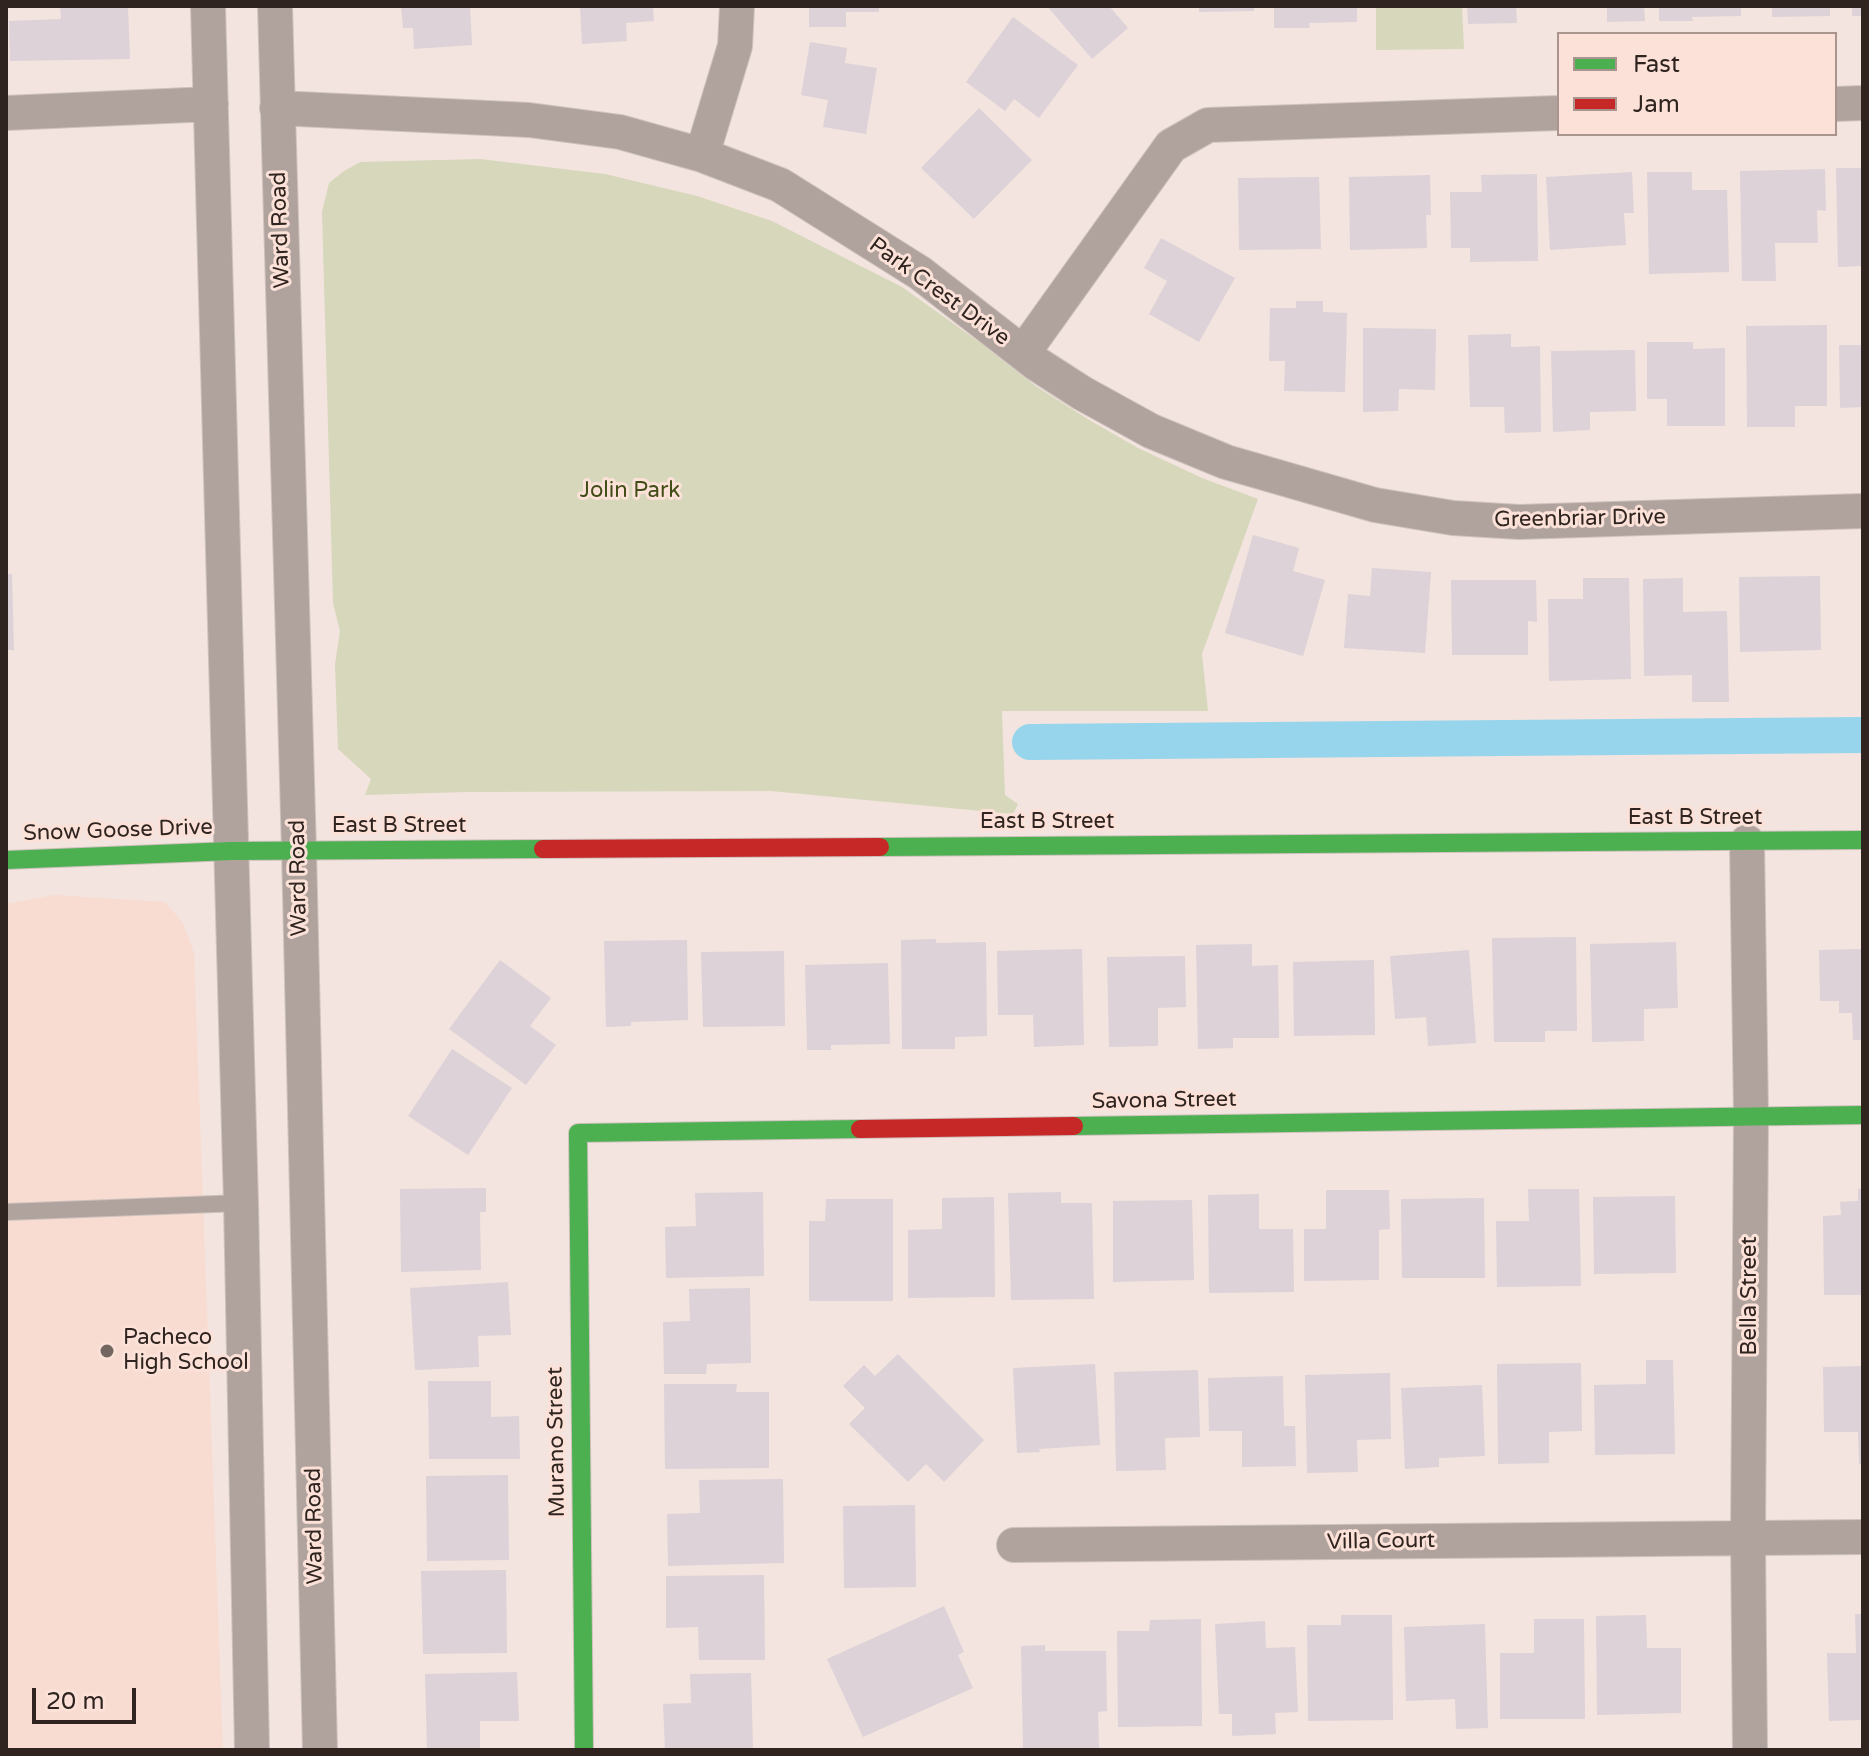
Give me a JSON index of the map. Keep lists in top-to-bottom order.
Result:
{
  "streets": {
    "street": [
      "Ward Road",
      "Park Crest Drive",
      "Greenbriar Drive",
      "East B Street",
      "Snow Goose Drive",
      "Savona Street",
      "Bella Street",
      "Murano Street",
      "Villa Court"
    ]
  },
  "crossings": [
    ["Ward Road", "Park Crest Drive"],
    ["Ward Road", "East B Street"],
    ["Park Crest Drive", "Greenbriar Drive"],
    ["East B Street", "Snow Goose Drive"],
    ["East B Street", "Bella Street"],
    ["Savona Street", "Bella Street"],
    ["Savona Street", "Murano Street"],
    ["Bella Street", "Villa Court"]
  ],
  "parks": ["Jolin Park"],
  "places": ["Pacheco High School"],
  "legend": ["Fast", "Jam"],
  "scale_bar": "20 m"
}
